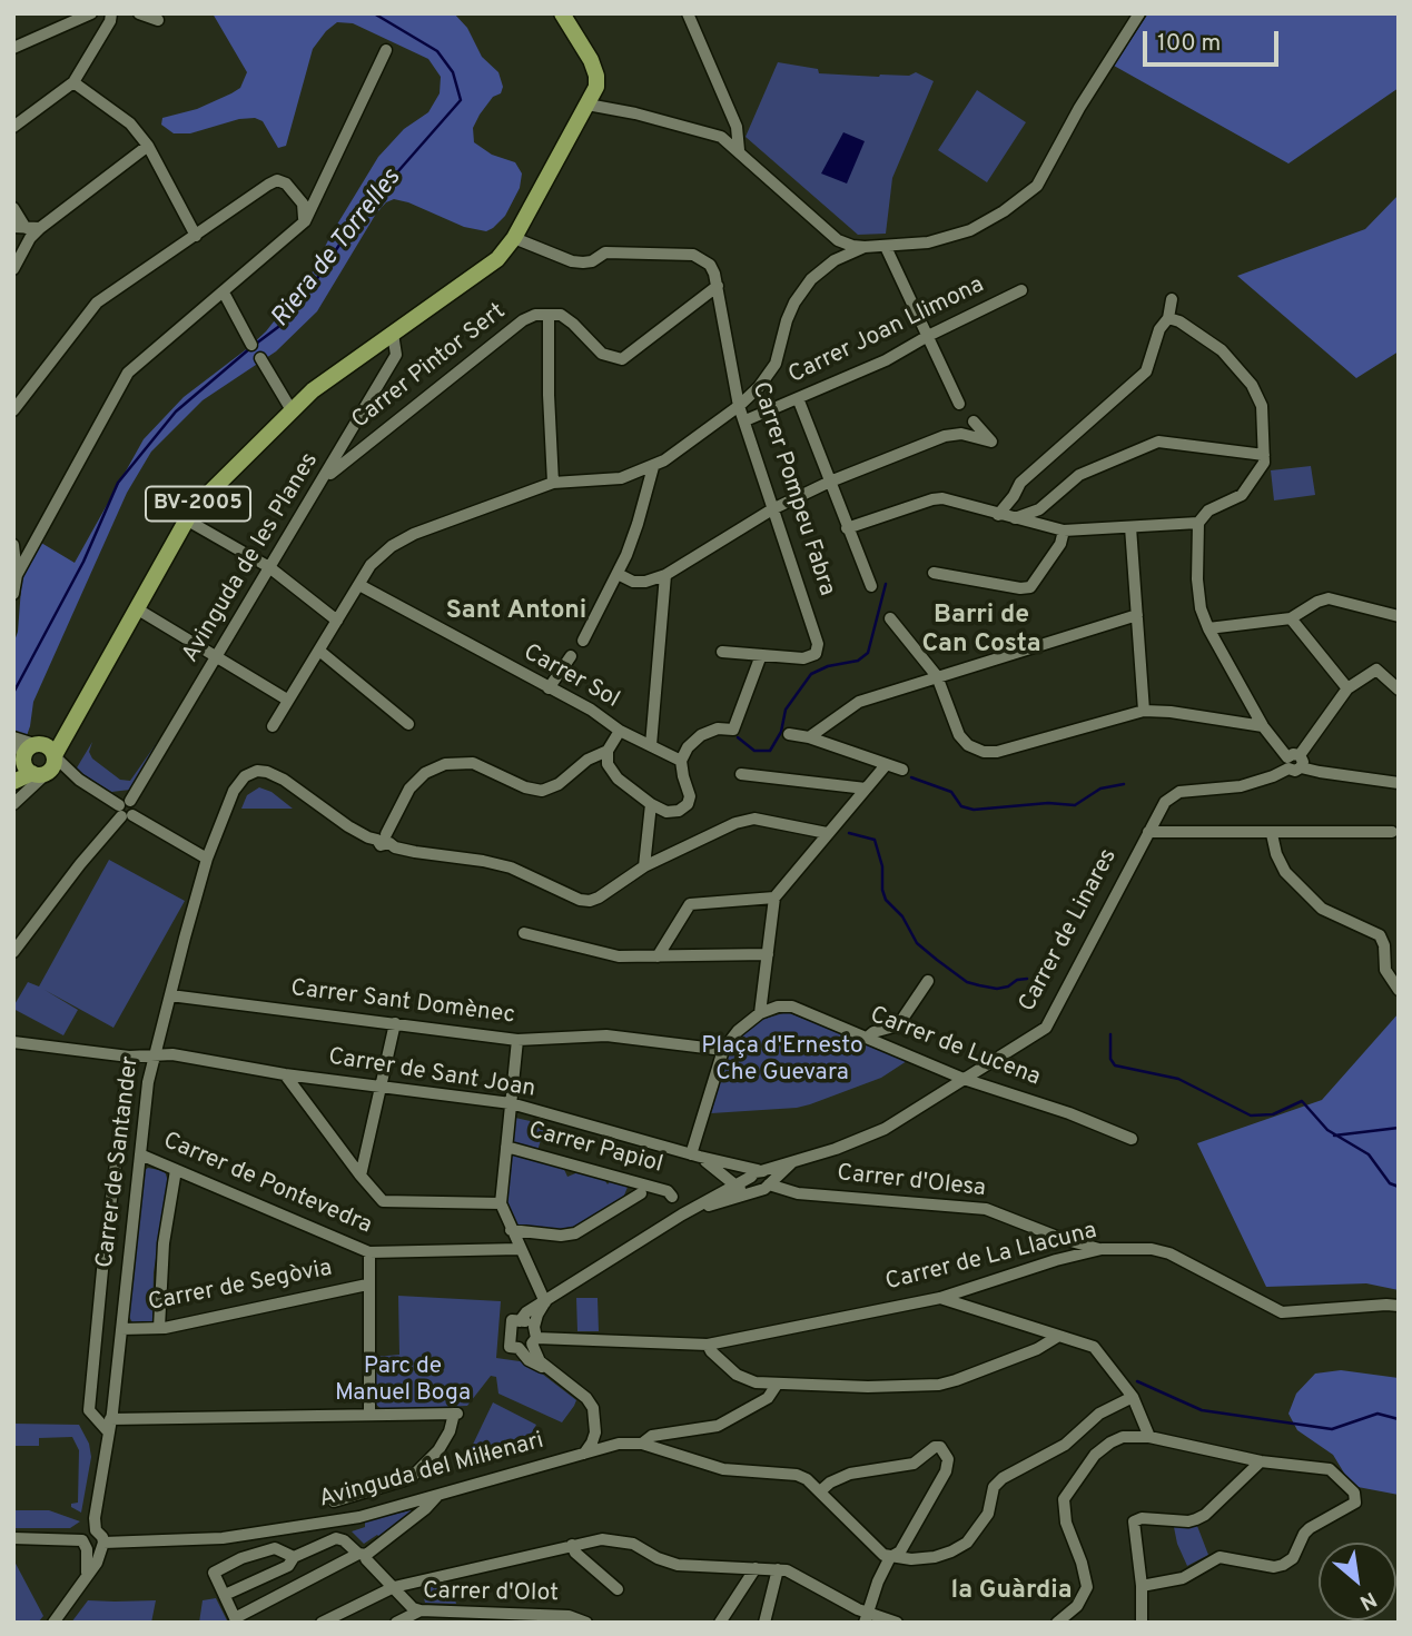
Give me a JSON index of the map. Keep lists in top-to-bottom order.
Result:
{
  "streets": {
    "main road": ["BV-2005"],
    "street": [
      "Carrer Joan Llimona",
      "Carrer Pintor Sert",
      "Carrer Pompeu Fabra",
      "Avinguda de les Planes",
      "Carrer Sol",
      "Carrer de Linares",
      "Carrer Sant Domènec",
      "Carrer de Lucena",
      "Carrer de Sant Joan",
      "Carrer Papiol",
      "Carrer de Santander",
      "Carrer d'Olesa",
      "Carrer de Pontevedra",
      "Carrer de La Llacuna",
      "Carrer de Segòvia",
      "Avinguda del Mil·lenari",
      "Carrer d'Olot"
    ]
  },
  "crossings": [
    ["Carrer Joan Llimona", "Carrer Pompeu Fabra"],
    ["Carrer Pintor Sert", "Avinguda de les Planes"],
    ["Carrer Pompeu Fabra", "BV-2005"],
    ["BV-2005", "Avinguda de les Planes"],
    ["Carrer de Linares", "Carrer de Lucena"],
    ["Carrer de Linares", "Carrer de Sant Joan"],
    ["Carrer de Linares", "Carrer d'Olesa"],
    ["Carrer Sant Domènec", "Carrer de Santander"],
    ["Carrer de Sant Joan", "Carrer de Santander"],
    ["Carrer de Santander", "Carrer de Pontevedra"],
    ["Carrer de Santander", "Carrer de Segòvia"],
    ["Carrer de Santander", "Avinguda del Mil·lenari"],
    ["Carrer d'Olesa", "Carrer de La Llacuna"]
  ],
  "districts": ["Sant Antoni", "Barri de Can Costa", "la Guàrdia"],
  "water": ["Riera de Torrelles"],
  "parks": ["Plaça d'Ernesto Che Guevara", "Parc de Manuel Boga"],
  "scale_bar": "100 m",
  "north": "bottom right"
}
